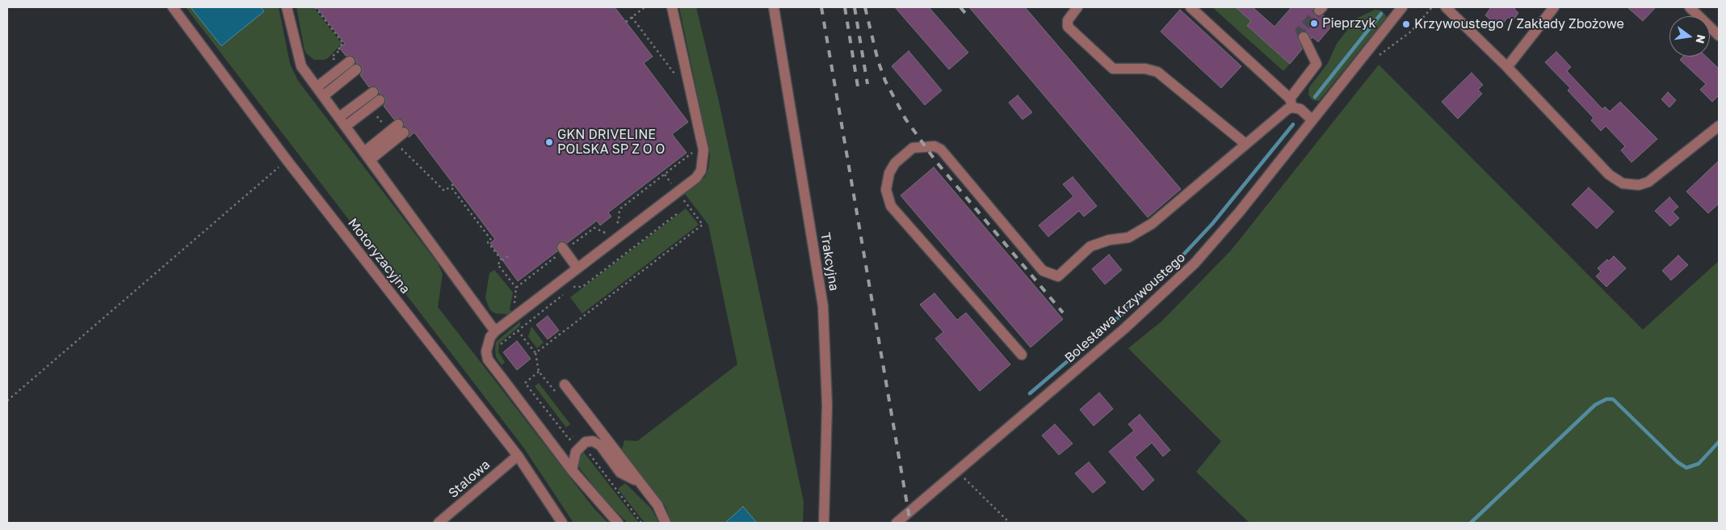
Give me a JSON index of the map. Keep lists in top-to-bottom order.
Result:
{
  "streets": {
    "street": [
      "Motoryzacyjna",
      "Trakcyjna",
      "Bolesława Krzywoustego",
      "Stalowa"
    ]
  },
  "crossings": [
    ["Motoryzacyjna", "Stalowa"]
  ],
  "places": ["Pieprzyk", "Krzywoustego / Zakłady Zbożowe", "GKN DRIVELINE POLSKA SP Z O O"],
  "north": "right"
}
